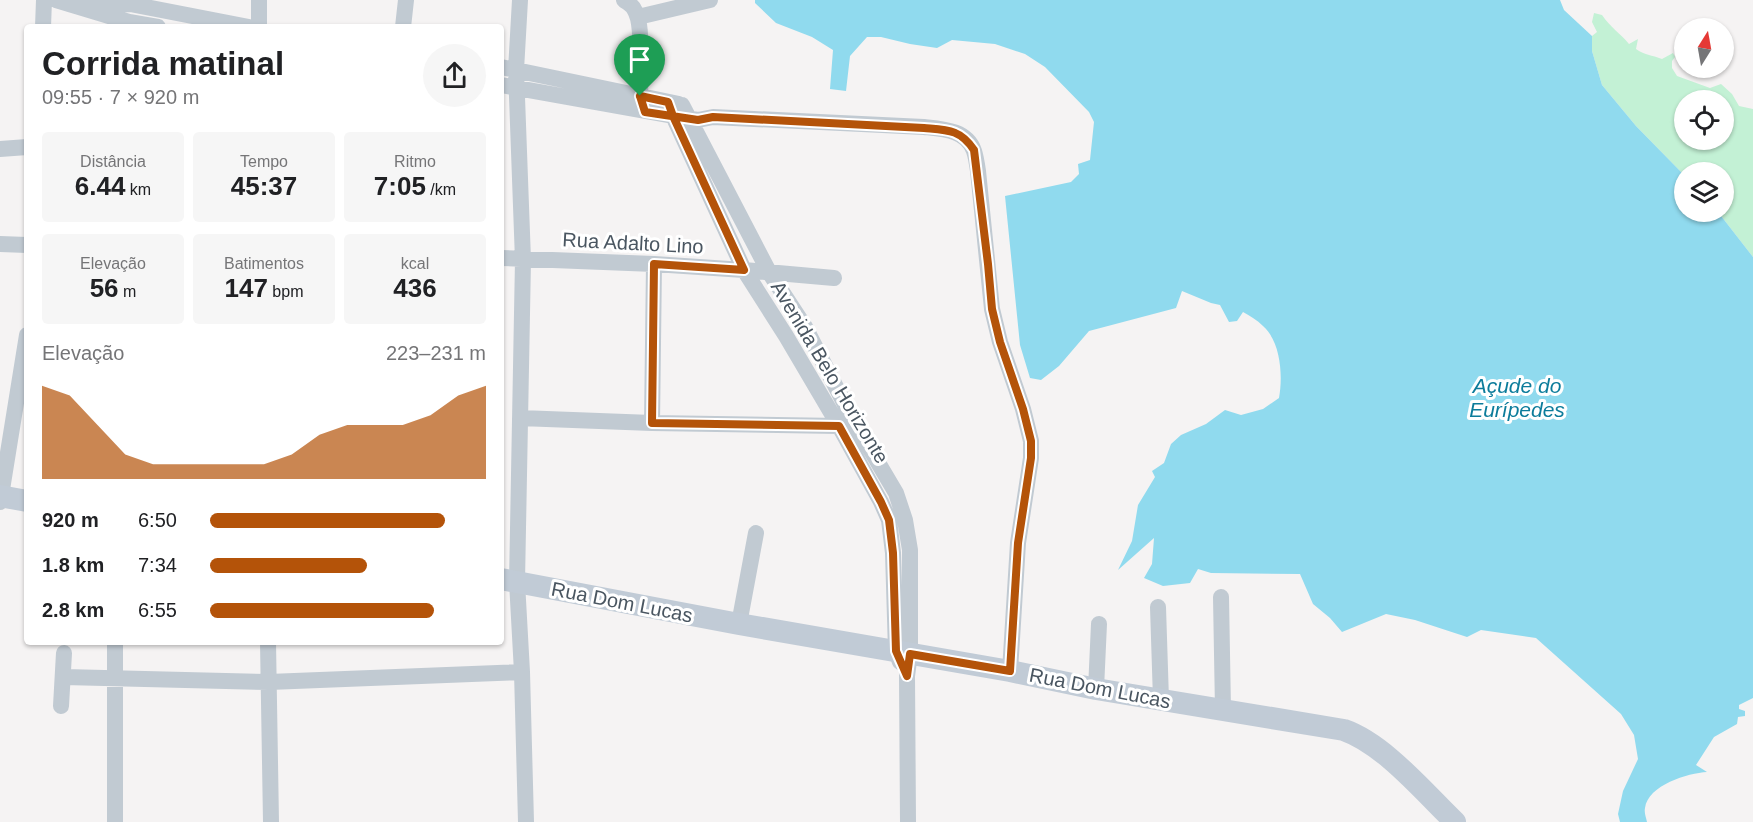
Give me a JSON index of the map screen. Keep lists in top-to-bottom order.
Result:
{
  "streets": {
    "street": ["Rua Adalto Lino", "Avenida Belo Horizonte", "Rua Dom Lucas"]
  },
  "crossings": [
    ["Rua Adalto Lino", "Avenida Belo Horizonte"],
    ["Avenida Belo Horizonte", "Rua Dom Lucas"]
  ],
  "water": ["Açude do Eurípedes"],
  "north": "top",
  "page": {
    "heading": ["Corrida matinal", "09:55 · 7 × 920 m"],
    "stats": [
      ["Distância", "6.44 km"],
      ["Tempo", "45:37"],
      ["Ritmo", "7:05 /km"],
      ["Elevação", "56 m"],
      ["Batimentos", "147 bpm"],
      ["kcal", "436"]
    ],
    "chart": ["Elevação", "223–231 m"],
    "list": [
      {
        "name": "920 m",
        "note": "6:50"
      },
      {
        "name": "1.8 km",
        "note": "7:34"
      },
      {
        "name": "2.8 km",
        "note": "6:55"
      }
    ]
  }
}
